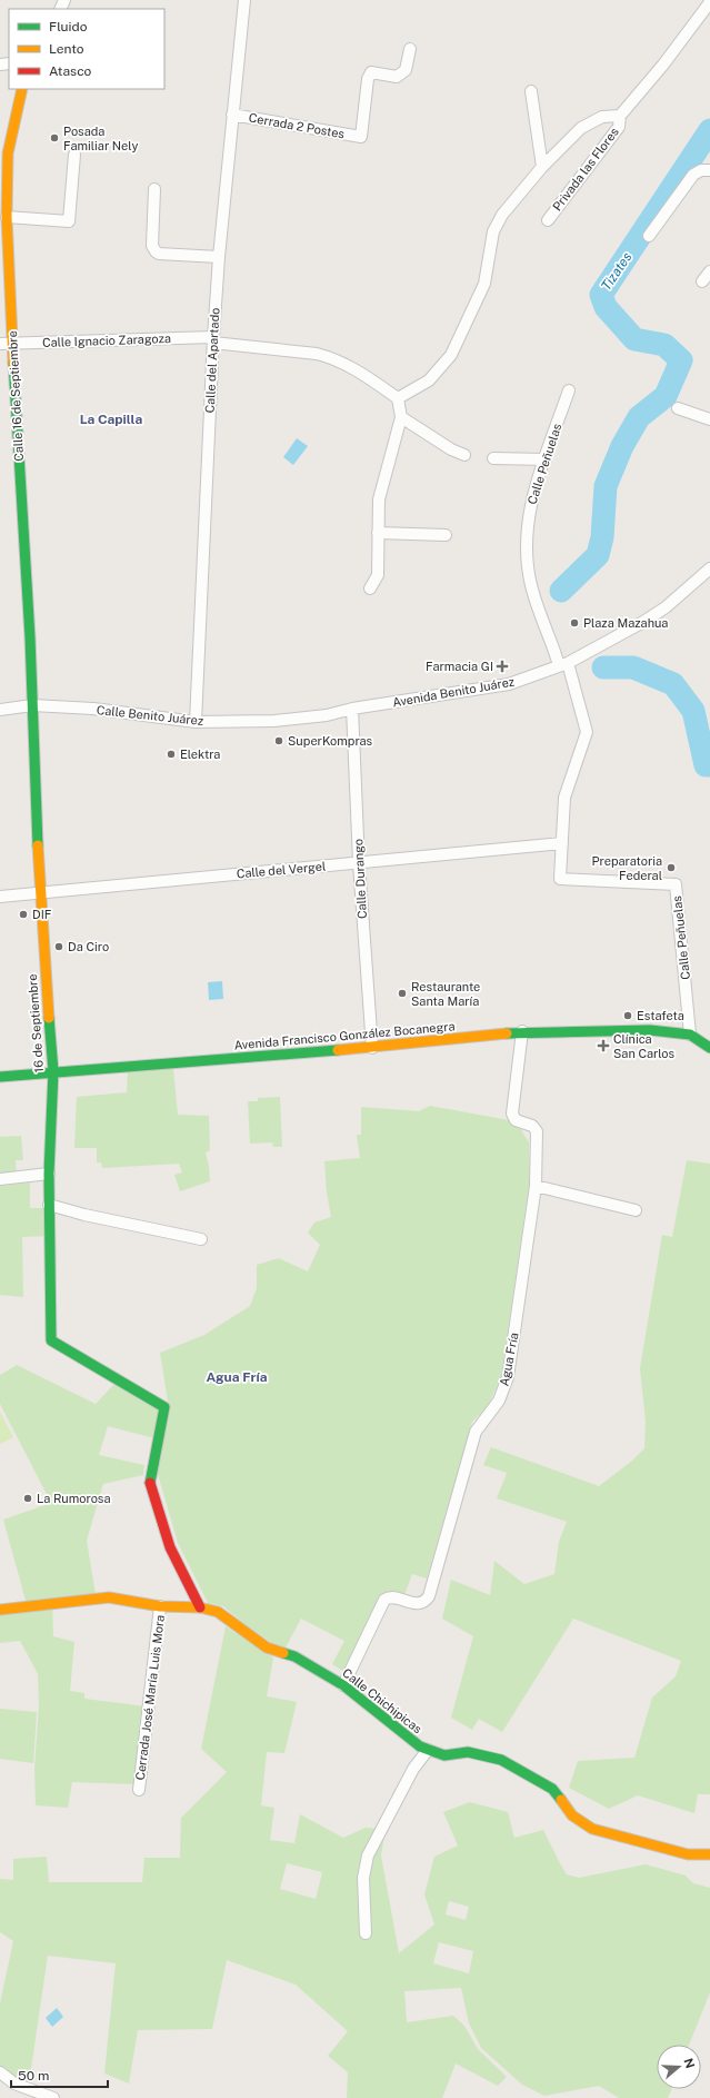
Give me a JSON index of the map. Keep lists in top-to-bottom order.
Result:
{
  "streets": {
    "street": [
      "Cerrada 2 Postes",
      "Privada las Flores",
      "Calle Ignacio Zaragoza",
      "Calle del Apartado",
      "Calle 16 de Septiembre",
      "Calle Peñuelas",
      "Avenida Benito Juárez",
      "Calle Benito Juárez",
      "Calle del Vergel",
      "Calle Durango",
      "16 de Septiembre",
      "Avenida Francisco González Bocanegra",
      "Agua Fría",
      "Cerrada José María Luis Mora",
      "Calle Chichipicas"
    ]
  },
  "crossings": [
    ["Cerrada 2 Postes", "Calle del Apartado"],
    ["Calle Ignacio Zaragoza", "Calle del Apartado"],
    ["Calle Ignacio Zaragoza", "Calle 16 de Septiembre"],
    ["Calle del Apartado", "Calle Benito Juárez"],
    ["Calle 16 de Septiembre", "Calle Benito Juárez"],
    ["Calle 16 de Septiembre", "16 de Septiembre"],
    ["Calle Peñuelas", "Avenida Benito Juárez"],
    ["Calle Peñuelas", "Calle del Vergel"],
    ["Calle Peñuelas", "Avenida Francisco González Bocanegra"],
    ["Avenida Benito Juárez", "Calle Benito Juárez"],
    ["Avenida Benito Juárez", "Calle Durango"],
    ["Calle Benito Juárez", "Calle Durango"],
    ["Calle Benito Juárez", "16 de Septiembre"],
    ["Calle del Vergel", "Calle Durango"],
    ["Calle del Vergel", "16 de Septiembre"],
    ["Calle Durango", "Avenida Francisco González Bocanegra"],
    ["16 de Septiembre", "Avenida Francisco González Bocanegra"],
    ["16 de Septiembre", "Calle Chichipicas"],
    ["Avenida Francisco González Bocanegra", "Agua Fría"],
    ["Agua Fría", "Calle Chichipicas"],
    ["Cerrada José María Luis Mora", "Calle Chichipicas"]
  ],
  "districts": ["La Capilla", "Agua Fría"],
  "water": ["Tizates"],
  "places": {
    "other": [
      "Posada Familiar Nely",
      "Plaza Mazahua",
      "SuperKompras",
      "Elektra",
      "Preparatoria Federal",
      "DIF",
      "Da Ciro",
      "Restaurante Santa María",
      "Estafeta",
      "La Rumorosa"
    ],
    "health": ["Farmacia GI", "Clínica San Carlos"]
  },
  "legend": ["Fluido", "Lento", "Atasco"],
  "scale_bar": "50 m",
  "north": "right"
}
